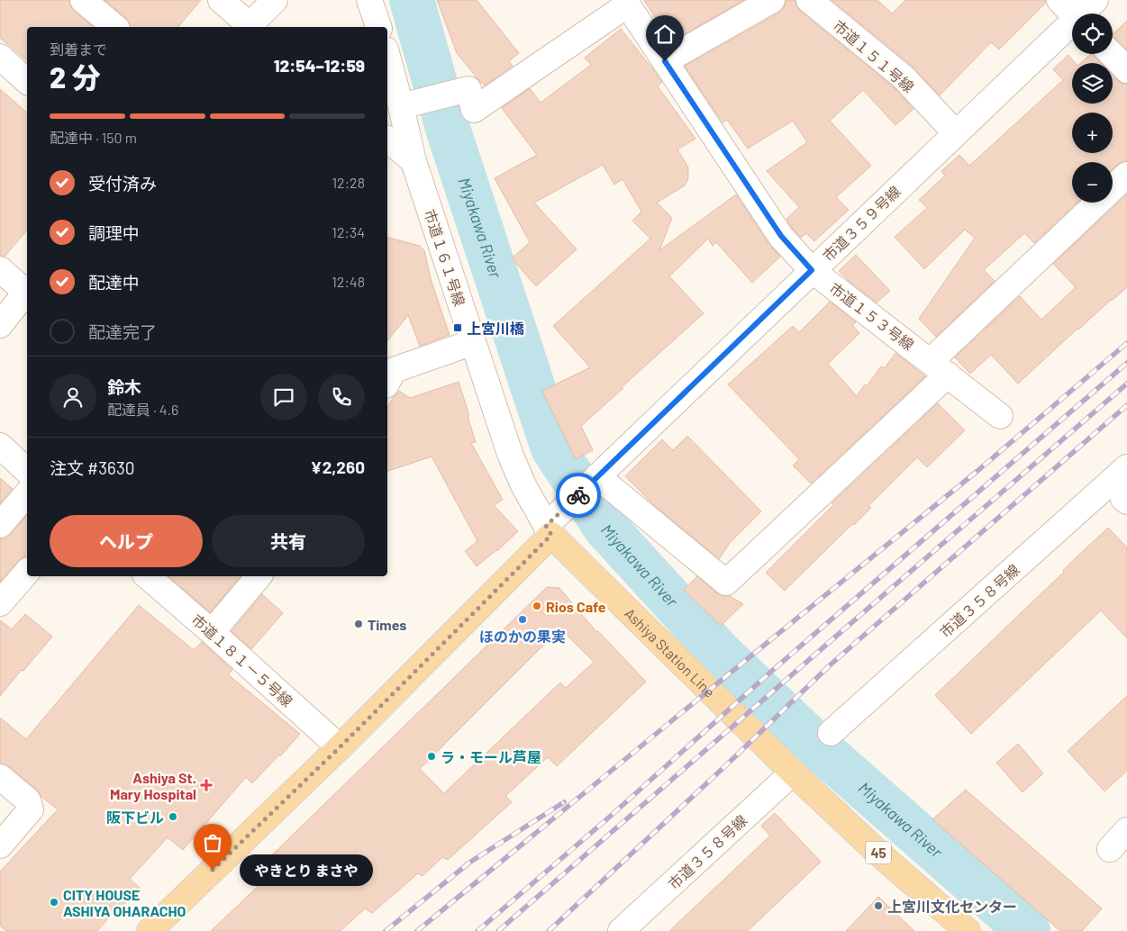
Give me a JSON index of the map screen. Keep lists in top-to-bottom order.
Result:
{
  "streets": {
    "main road": ["Ashiya Station Line", "45"],
    "street": [
      "市道１５１号線",
      "市道３５９号線",
      "市道１６１号線",
      "市道１５３号線",
      "市道３５８号線",
      "市道１８１－５号線"
    ]
  },
  "crossings": [
    ["市道１５１号線", "市道３５９号線"],
    ["市道３５９号線", "市道１５３号線"],
    ["市道１６１号線", "Ashiya Station Line"],
    ["市道３５８号線", "Ashiya Station Line"]
  ],
  "water": ["Miyakawa River"],
  "places": {
    "transit": ["上宮川橋"],
    "other": [
      "Rios Cafe",
      "ほのかの果実",
      "Times",
      "ラ・モール芦屋",
      "阪下ビル",
      "やきとり まさや",
      "CITY HOUSE ASHIYA OHARACHO",
      "上宮川文化センター"
    ],
    "health": ["Ashiya St. Mary Hospital"]
  },
  "page": {
    "map_buttons": ["+", "−"],
    "heading": ["2 分", "到着まで", "12:54–12:59"],
    "panel": [
      "鈴木",
      "配達員 · 4.6",
      "注文 #3630",
      "¥2,260"
    ],
    "bar": "配達中 · 150 m",
    "list": [
      ["受付済み", "12:28"],
      ["調理中", "12:34"],
      ["配達中", "12:48"],
      "配達完了"
    ],
    "buttons": ["ヘルプ", "共有"],
    "bubble": "やきとり まさや"
  }
}
